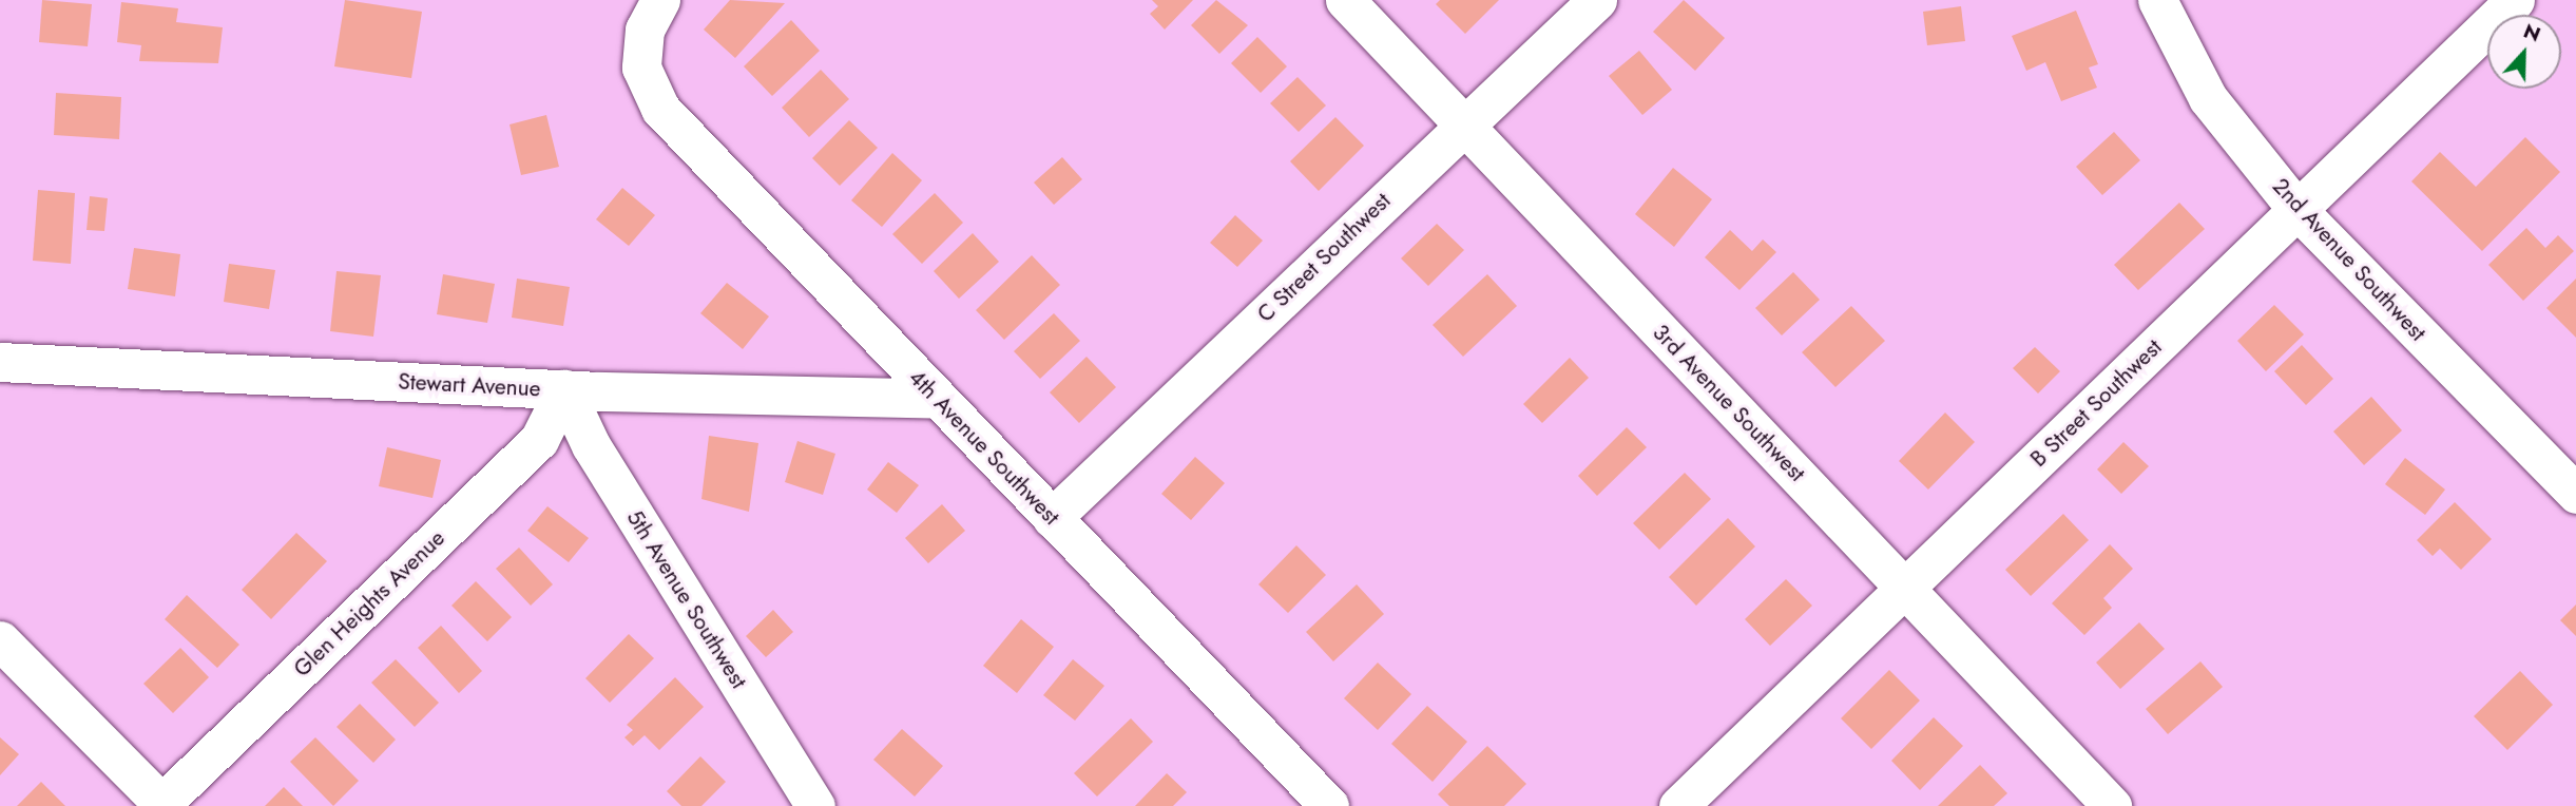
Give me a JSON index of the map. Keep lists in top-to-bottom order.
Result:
{
  "streets": {
    "street": [
      "C Street Southwest",
      "2nd Avenue Southwest",
      "Stewart Avenue",
      "3rd Avenue Southwest",
      "B Street Southwest",
      "4th Avenue Southwest",
      "5th Avenue Southwest",
      "Glen Heights Avenue"
    ]
  },
  "crossings": [
    ["C Street Southwest", "3rd Avenue Southwest"],
    ["C Street Southwest", "4th Avenue Southwest"],
    ["2nd Avenue Southwest", "B Street Southwest"],
    ["Stewart Avenue", "4th Avenue Southwest"],
    ["Stewart Avenue", "5th Avenue Southwest"],
    ["Stewart Avenue", "Glen Heights Avenue"],
    ["3rd Avenue Southwest", "B Street Southwest"],
    ["5th Avenue Southwest", "Glen Heights Avenue"]
  ],
  "north": "top"
}
